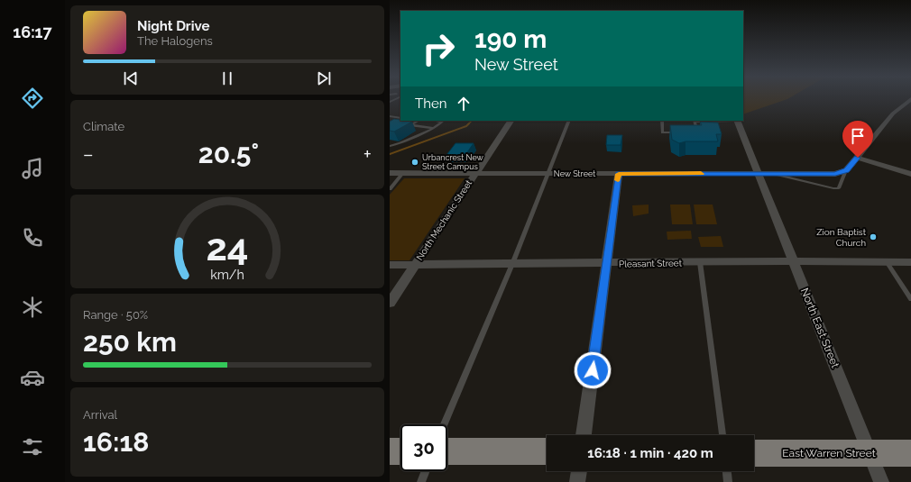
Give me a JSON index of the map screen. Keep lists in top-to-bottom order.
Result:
{
  "streets": {
    "main road": ["East Warren Street"],
    "street": [
      "New Street",
      "North Mechanic Street",
      "Pleasant Street",
      "North East Street"
    ]
  },
  "crossings": [
    ["New Street", "North Mechanic Street"],
    ["New Street", "North East Street"],
    ["North Mechanic Street", "Pleasant Street"],
    ["Pleasant Street", "North East Street"],
    ["North East Street", "East Warren Street"]
  ],
  "places": ["Urbancrest New Street Campus", "Zion Baptist Church"],
  "page": {
    "tabs": "16:17",
    "song": ["Night Drive", "The Halogens"],
    "turn": ["190 m", "New Street"],
    "then": "Then",
    "tile": [
      "Climate",
      ["Range · 50%", "250 km"],
      ["Arrival", "16:18"]
    ],
    "heat": ["−", "20.5°", "+"],
    "limit": "30",
    "trip": "16:18 · 1 min · 420 m",
    "gauge": ["24", "km/h"]
  }
}
